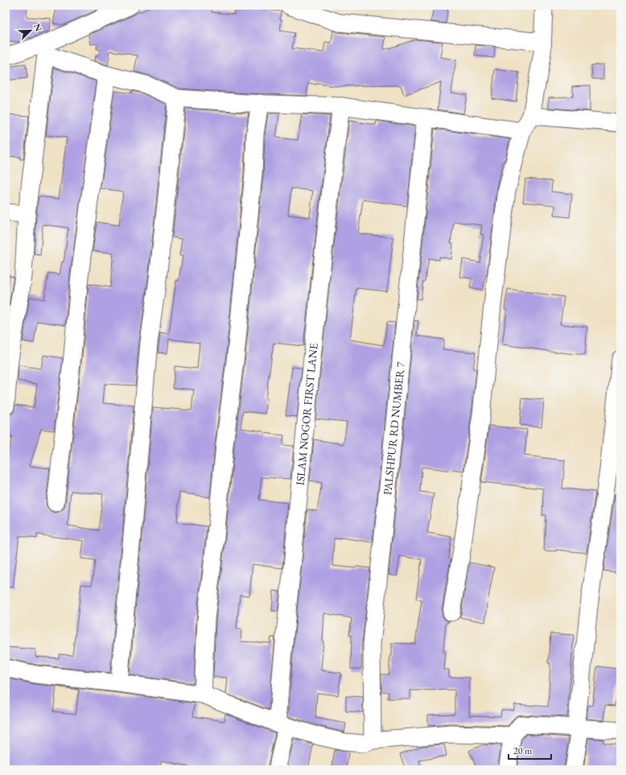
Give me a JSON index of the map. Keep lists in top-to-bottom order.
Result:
{
  "streets": {
    "street": ["ISLAM NOGOR FIRST LANE", "PALSHPUR RD NUMBER 7"]
  },
  "scale_bar": "20 m",
  "north": "top right"
}
